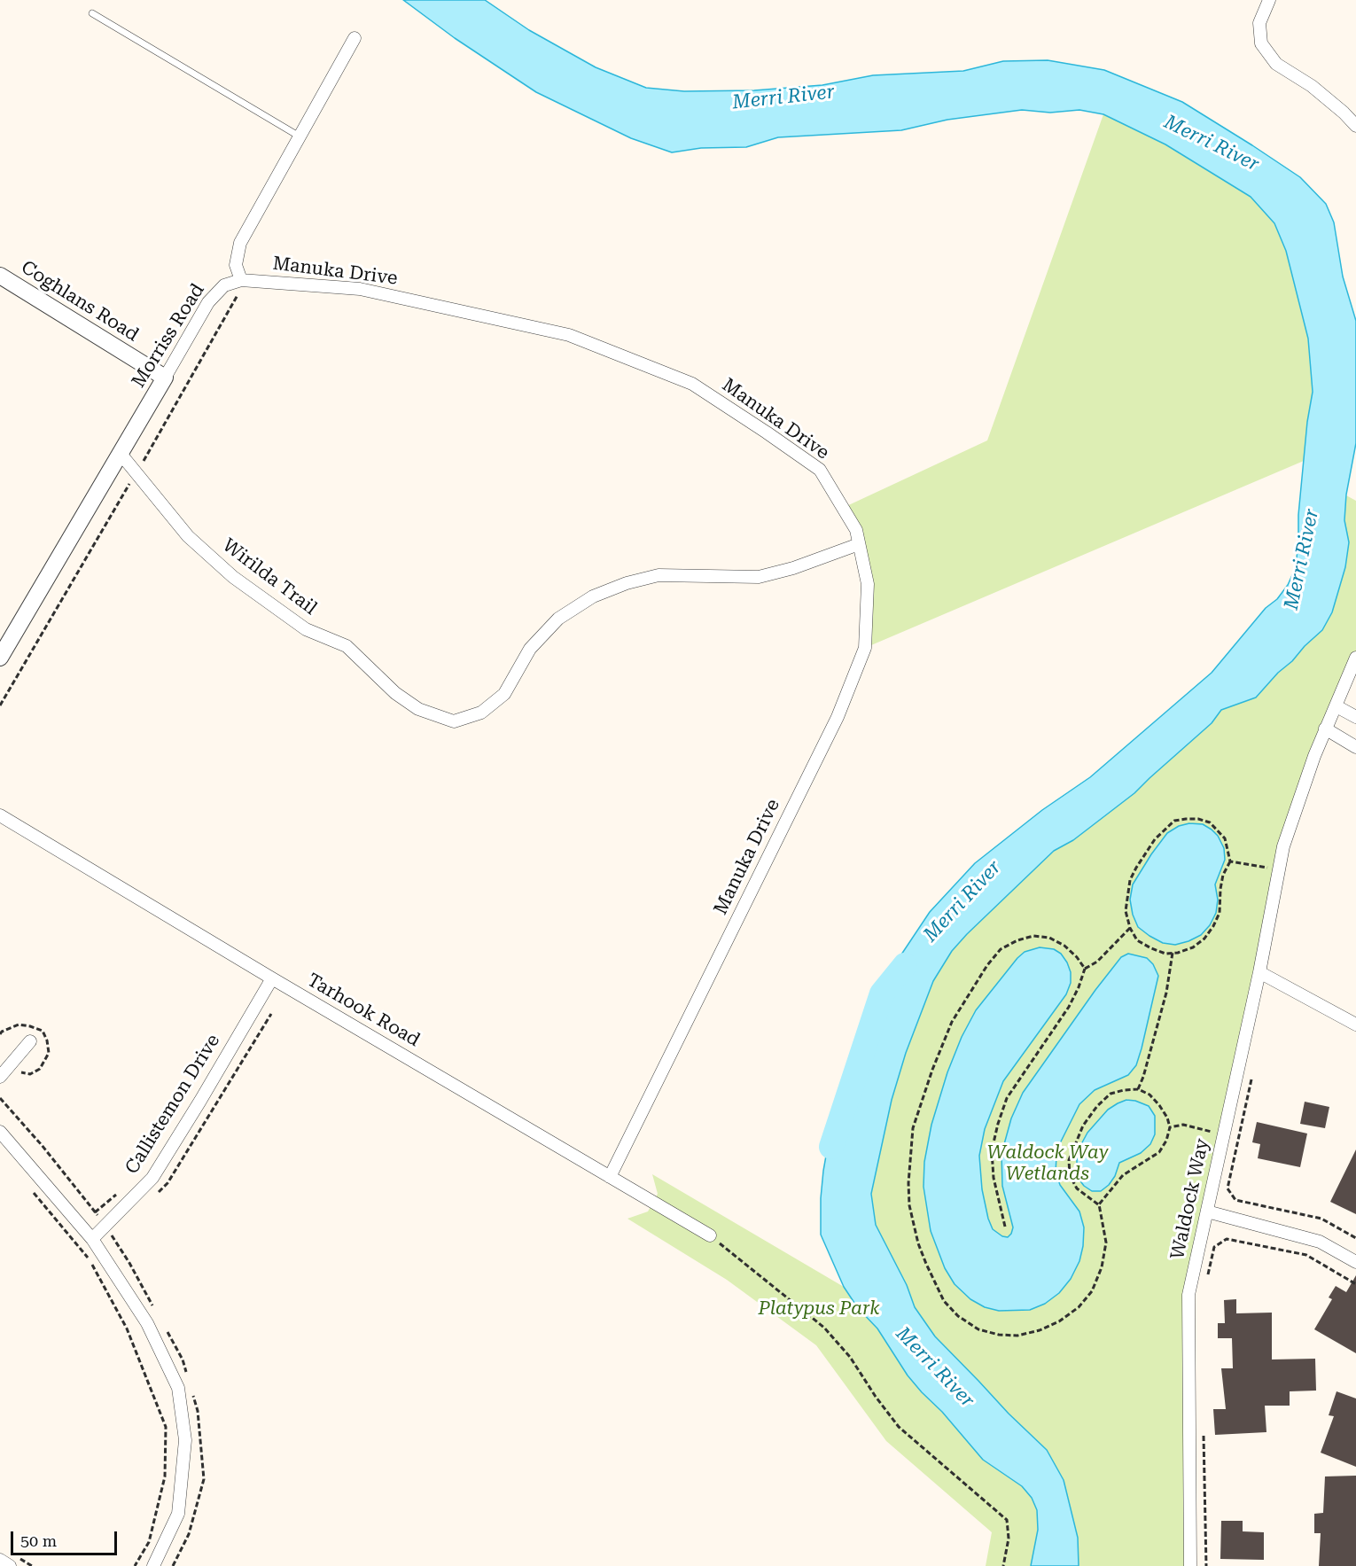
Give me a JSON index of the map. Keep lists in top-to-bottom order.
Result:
{
  "streets": {
    "street": [
      "Manuka Drive",
      "Coghlans Road",
      "Morriss Road",
      "Wirilda Trail",
      "Tarhook Road",
      "Callistemon Drive",
      "Waldock Way"
    ]
  },
  "crossings": [
    ["Manuka Drive", "Morriss Road"],
    ["Manuka Drive", "Wirilda Trail"],
    ["Manuka Drive", "Tarhook Road"],
    ["Coghlans Road", "Morriss Road"],
    ["Morriss Road", "Wirilda Trail"],
    ["Tarhook Road", "Callistemon Drive"]
  ],
  "water": ["Merri River"],
  "parks": ["Waldock Way Wetlands", "Platypus Park"],
  "scale_bar": "50 m"
}
